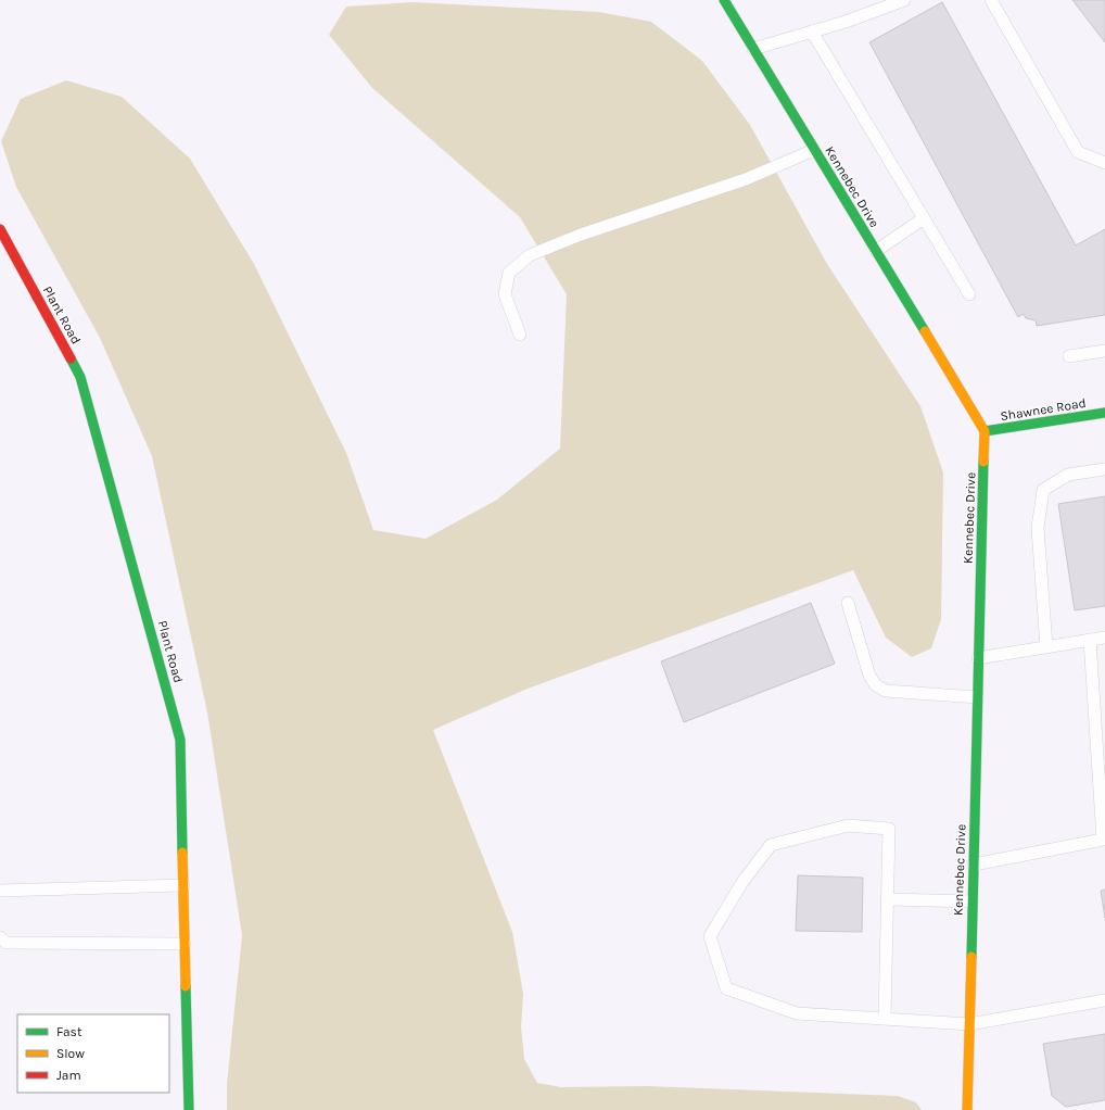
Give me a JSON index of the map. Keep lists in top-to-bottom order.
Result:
{
  "streets": {
    "street": ["Kennebec Drive", "Plant Road", "Shawnee Road"]
  },
  "crossings": [
    ["Kennebec Drive", "Shawnee Road"]
  ],
  "legend": ["Fast", "Slow", "Jam"]
}
